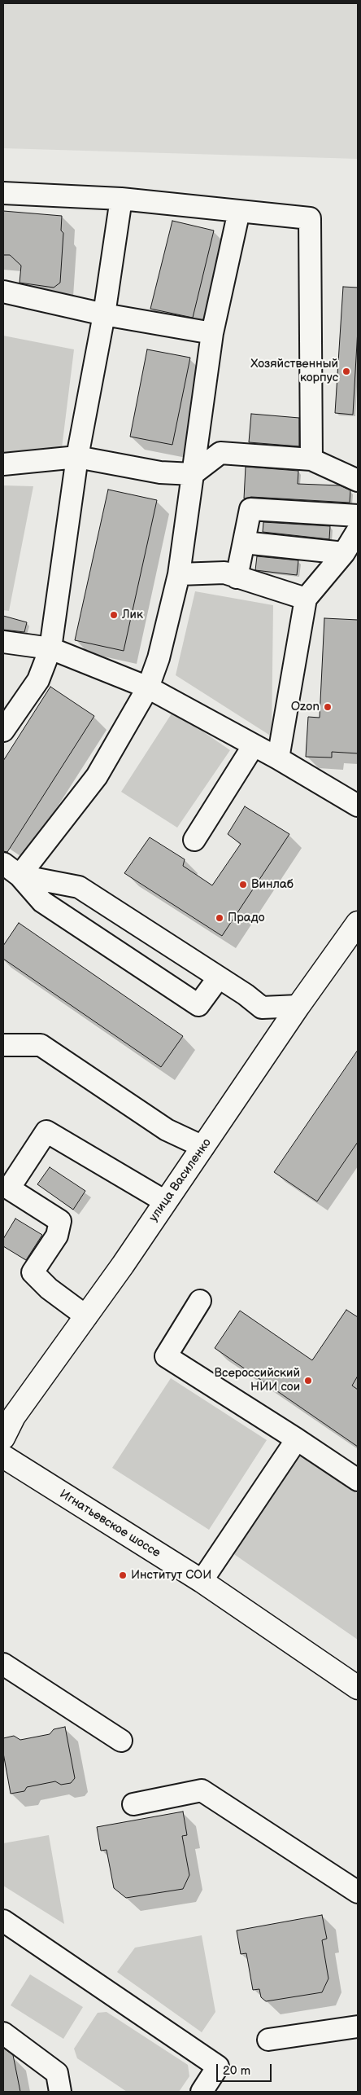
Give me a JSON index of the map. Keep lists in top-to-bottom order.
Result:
{
  "streets": {
    "main road": ["улица Василенко", "Игнатьевское шоссе"]
  },
  "places": [
    "Хозяйственный корпус",
    "Лик",
    "Ozon",
    "Винлаб",
    "Прадо",
    "Всероссийский НИИ сои",
    "Институт СОИ"
  ],
  "scale_bar": "20 m"
}
